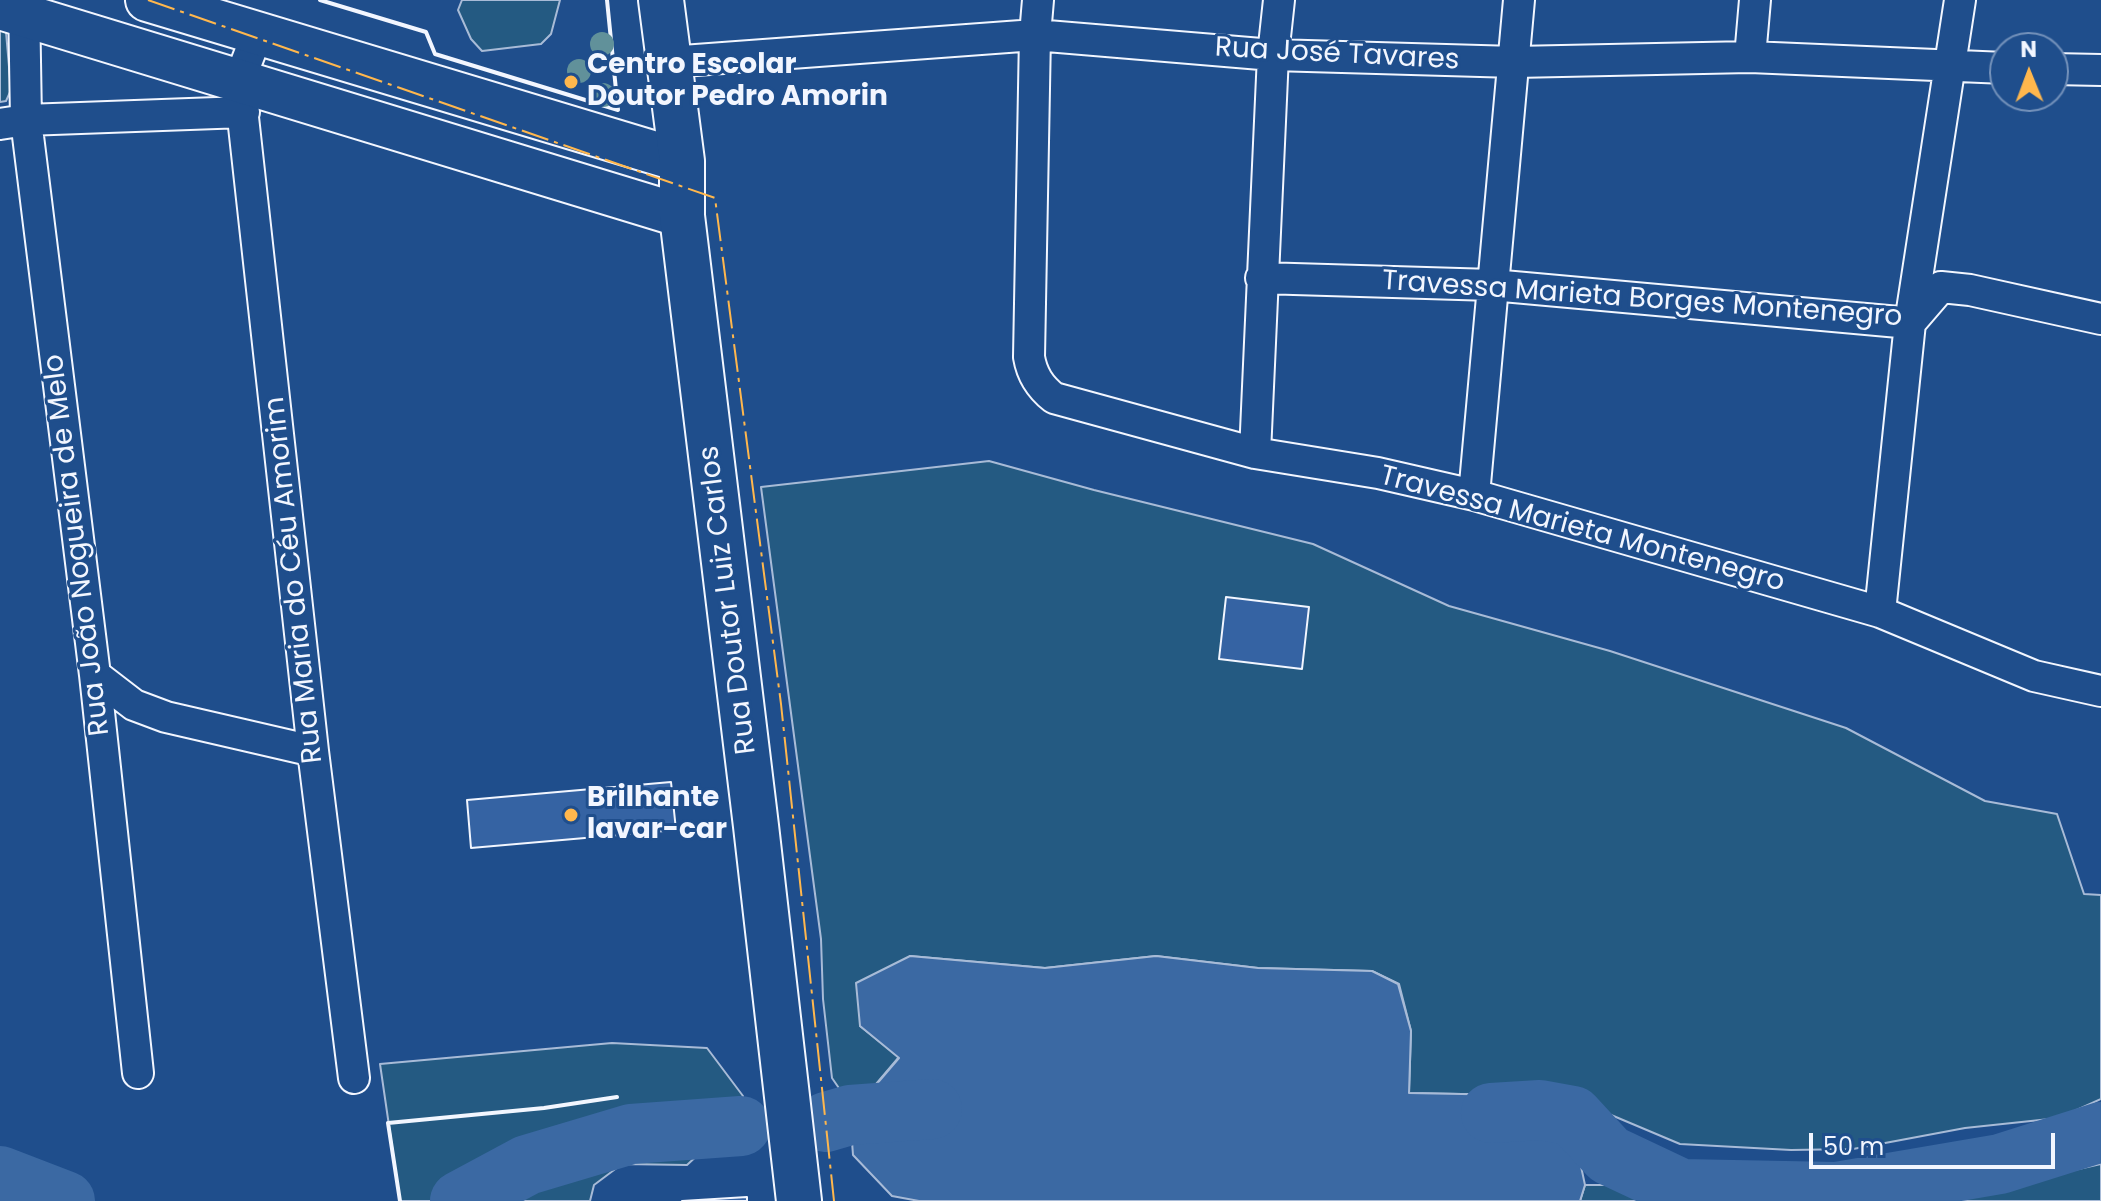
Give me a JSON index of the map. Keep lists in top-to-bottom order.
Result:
{
  "streets": {
    "main road": ["Rua Doutor Luiz Carlos"],
    "street": [
      "Rua José Tavares",
      "Travessa Marieta Borges Montenegro",
      "Travessa Marieta Montenegro",
      "Rua João Nogueira de Melo",
      "Rua Maria do Céu Amorim"
    ]
  },
  "crossings": [
    ["Rua José Tavares", "Travessa Marieta Montenegro"],
    ["Rua José Tavares", "Rua Doutor Luiz Carlos"]
  ],
  "places": ["Centro Escolar Doutor Pedro Amorin", "Brilhante lavar-car"],
  "scale_bar": "50 m",
  "north": "top"
}
